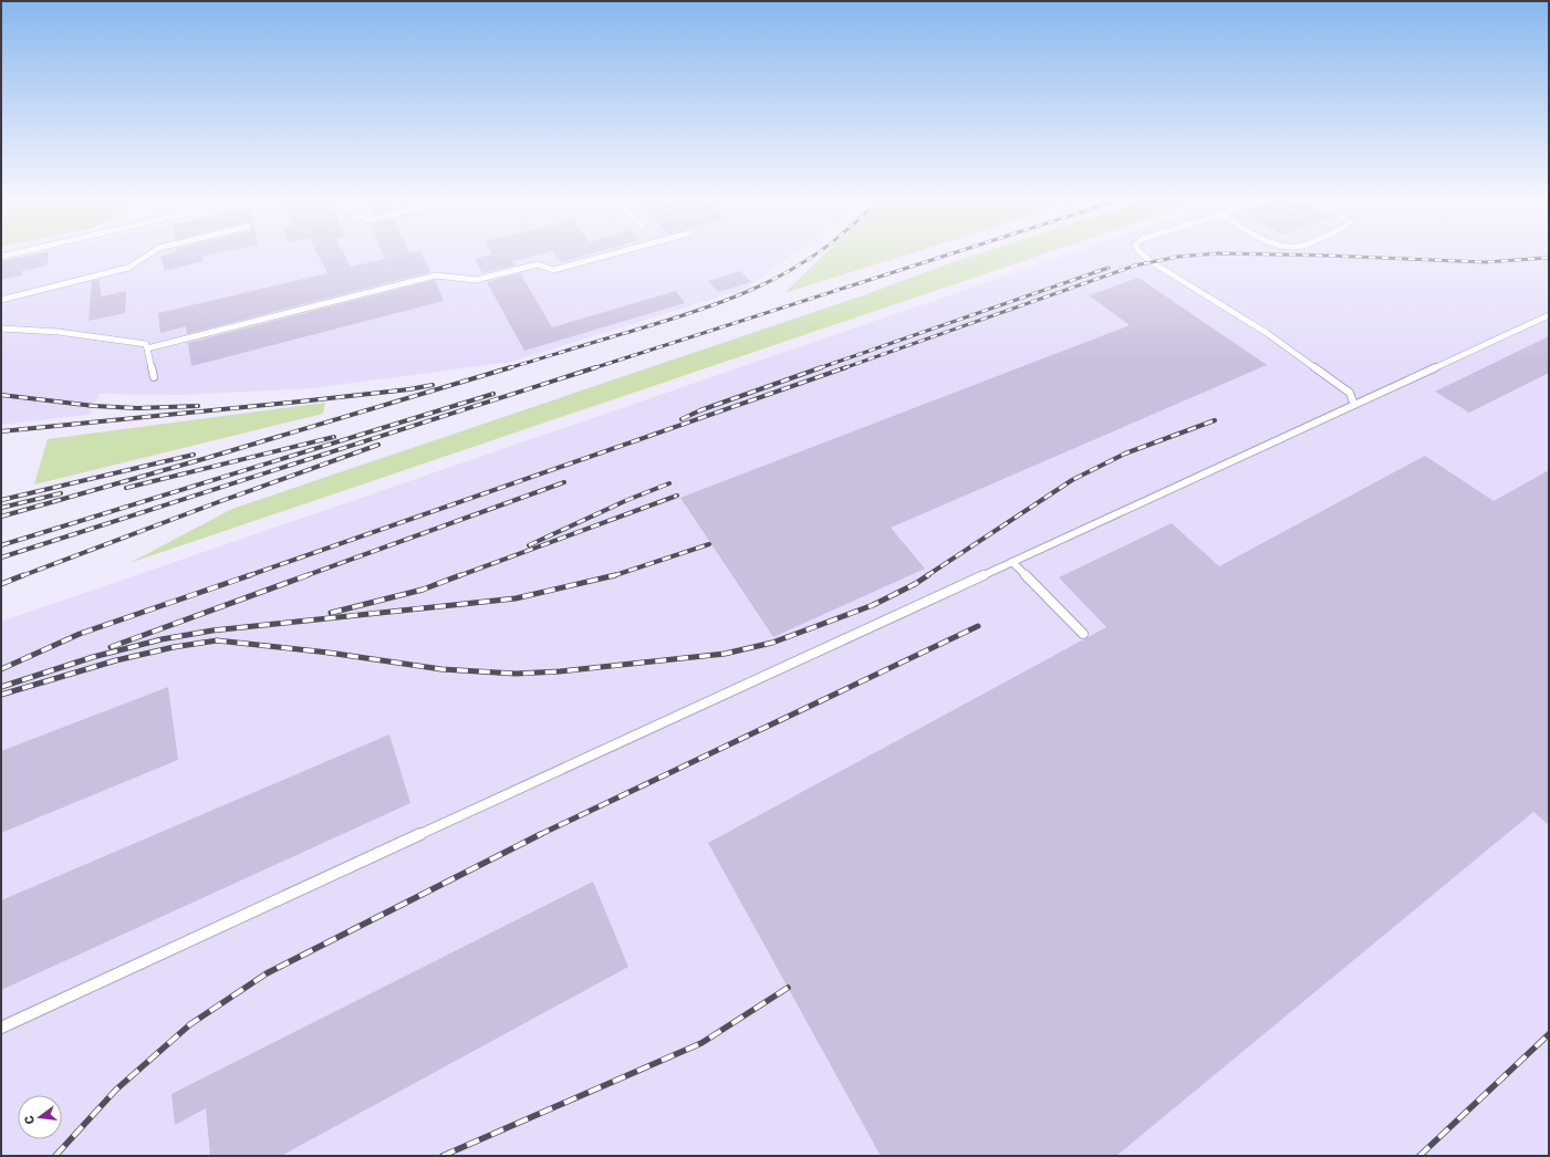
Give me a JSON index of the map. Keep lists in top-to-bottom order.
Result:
{
  "north": "left"
}
